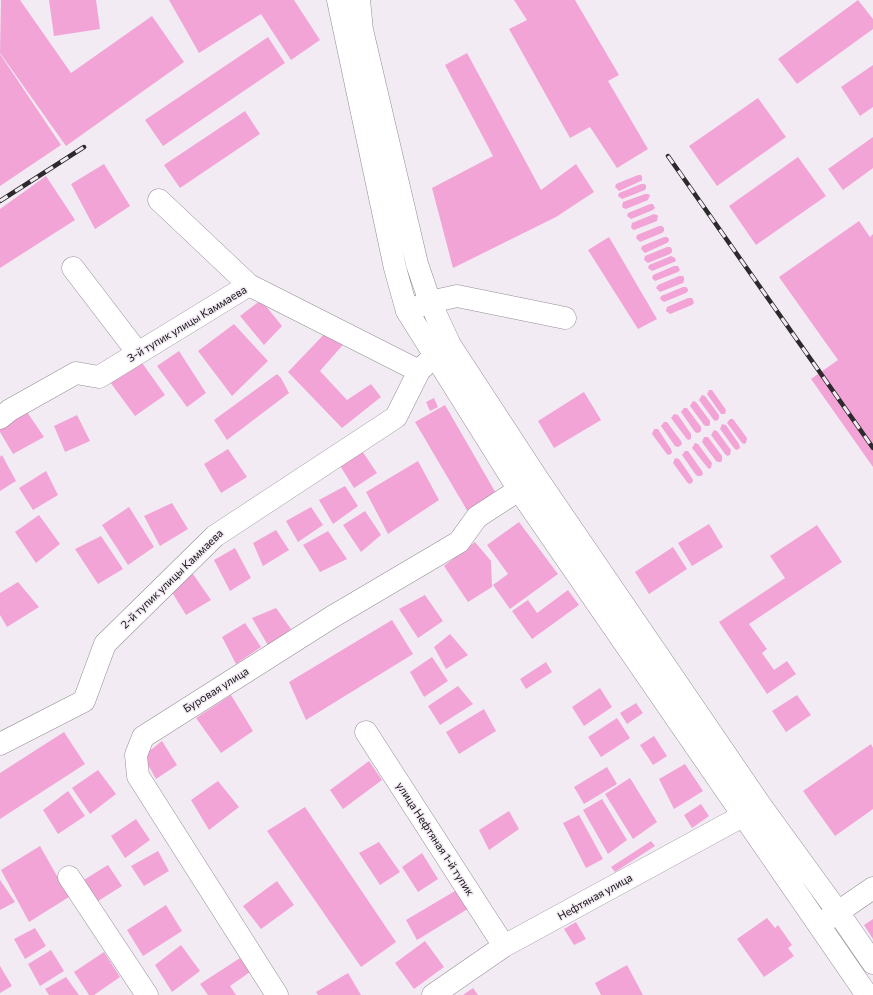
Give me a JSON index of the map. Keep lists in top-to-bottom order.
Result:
{
  "streets": {
    "street": [
      "3-й тупик улицы Каммаева",
      "2-й тупик улицы Каммаева",
      "Буровая улица",
      "улица Нефтяная 1-й тупик",
      "Нефтяная улица"
    ]
  },
  "crossings": [
    ["3-й тупик улицы Каммаева", "2-й тупик улицы Каммаева"],
    ["улица Нефтяная 1-й тупик", "Нефтяная улица"]
  ]
}
